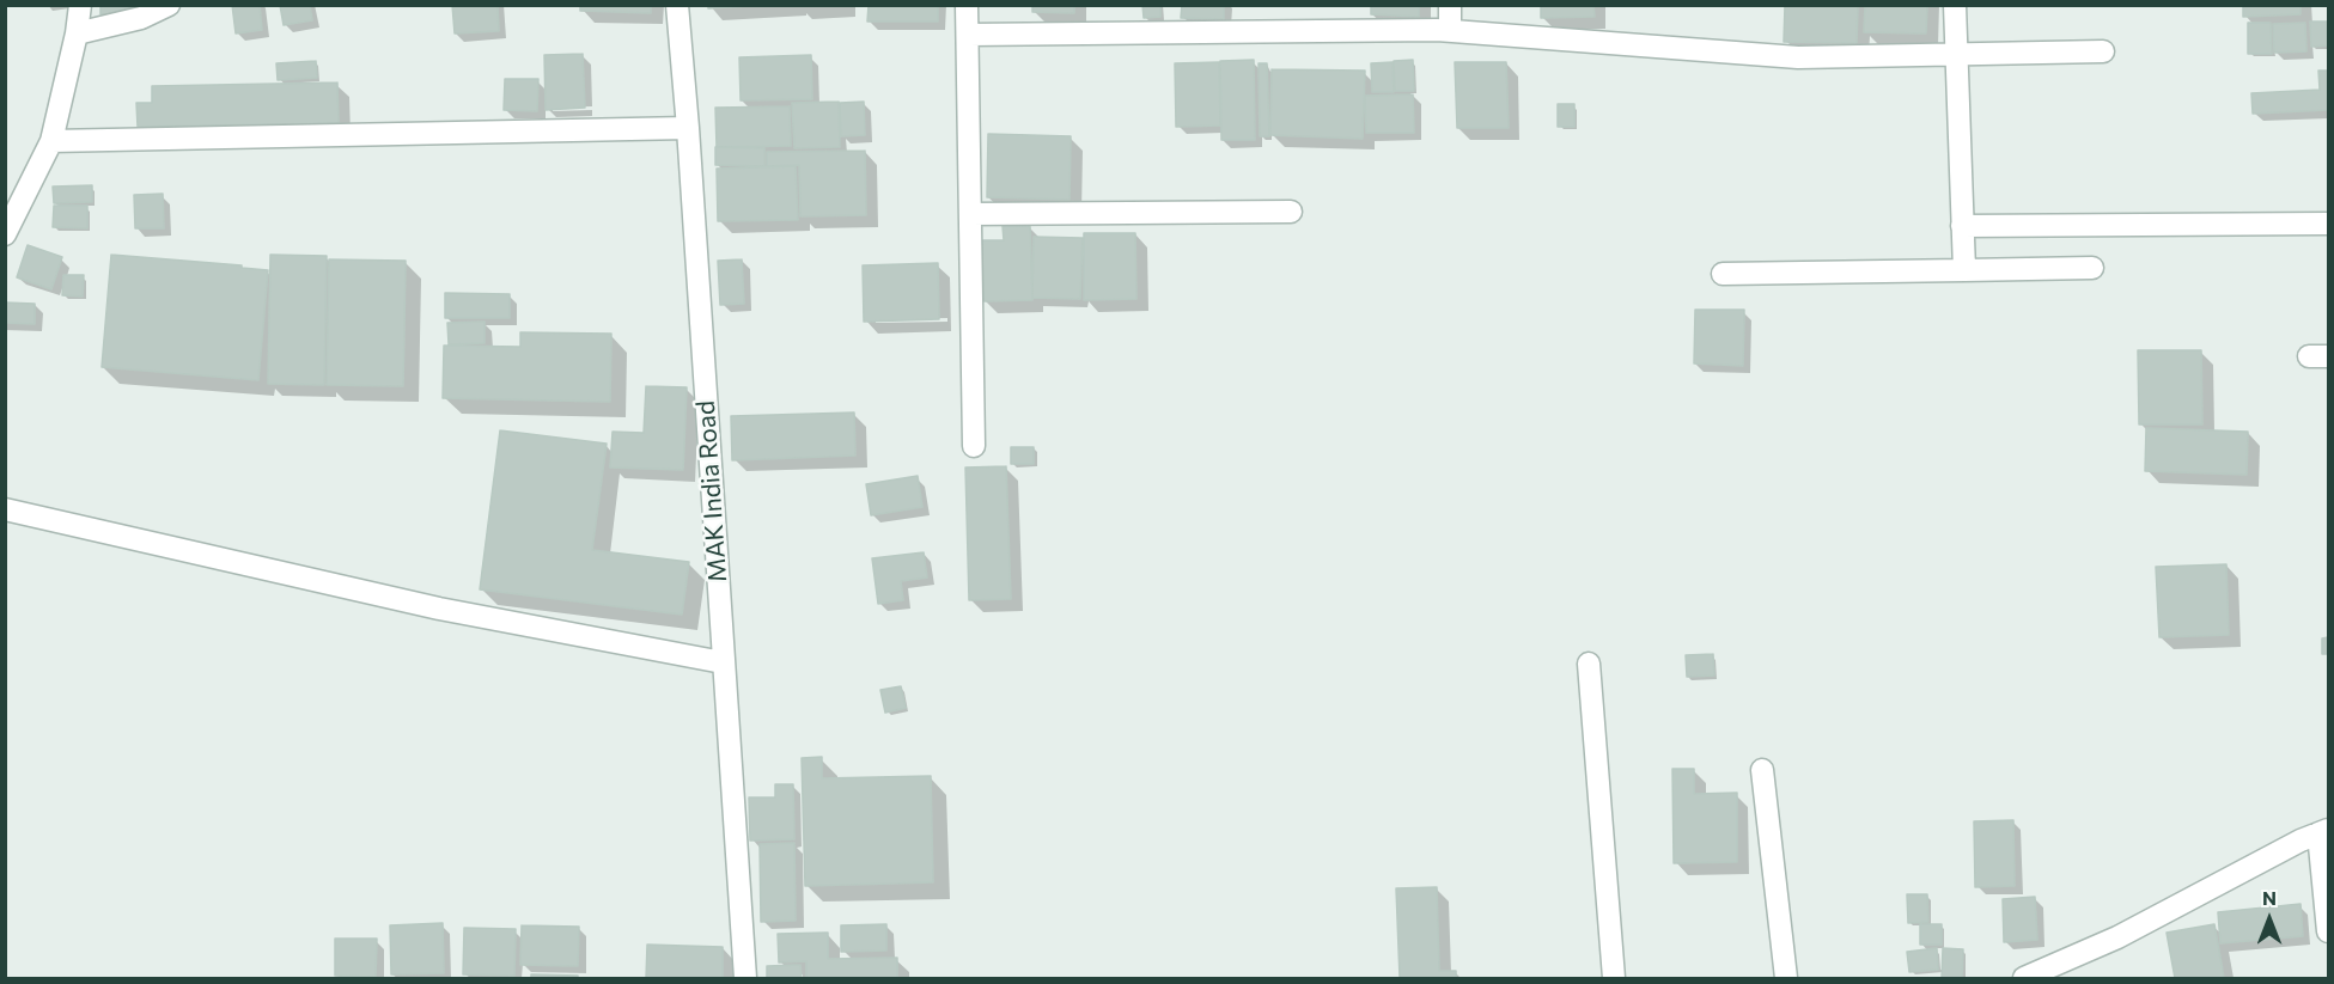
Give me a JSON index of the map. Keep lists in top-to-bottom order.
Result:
{
  "streets": {
    "street": ["MAK India Road"]
  },
  "north": "top"
}
